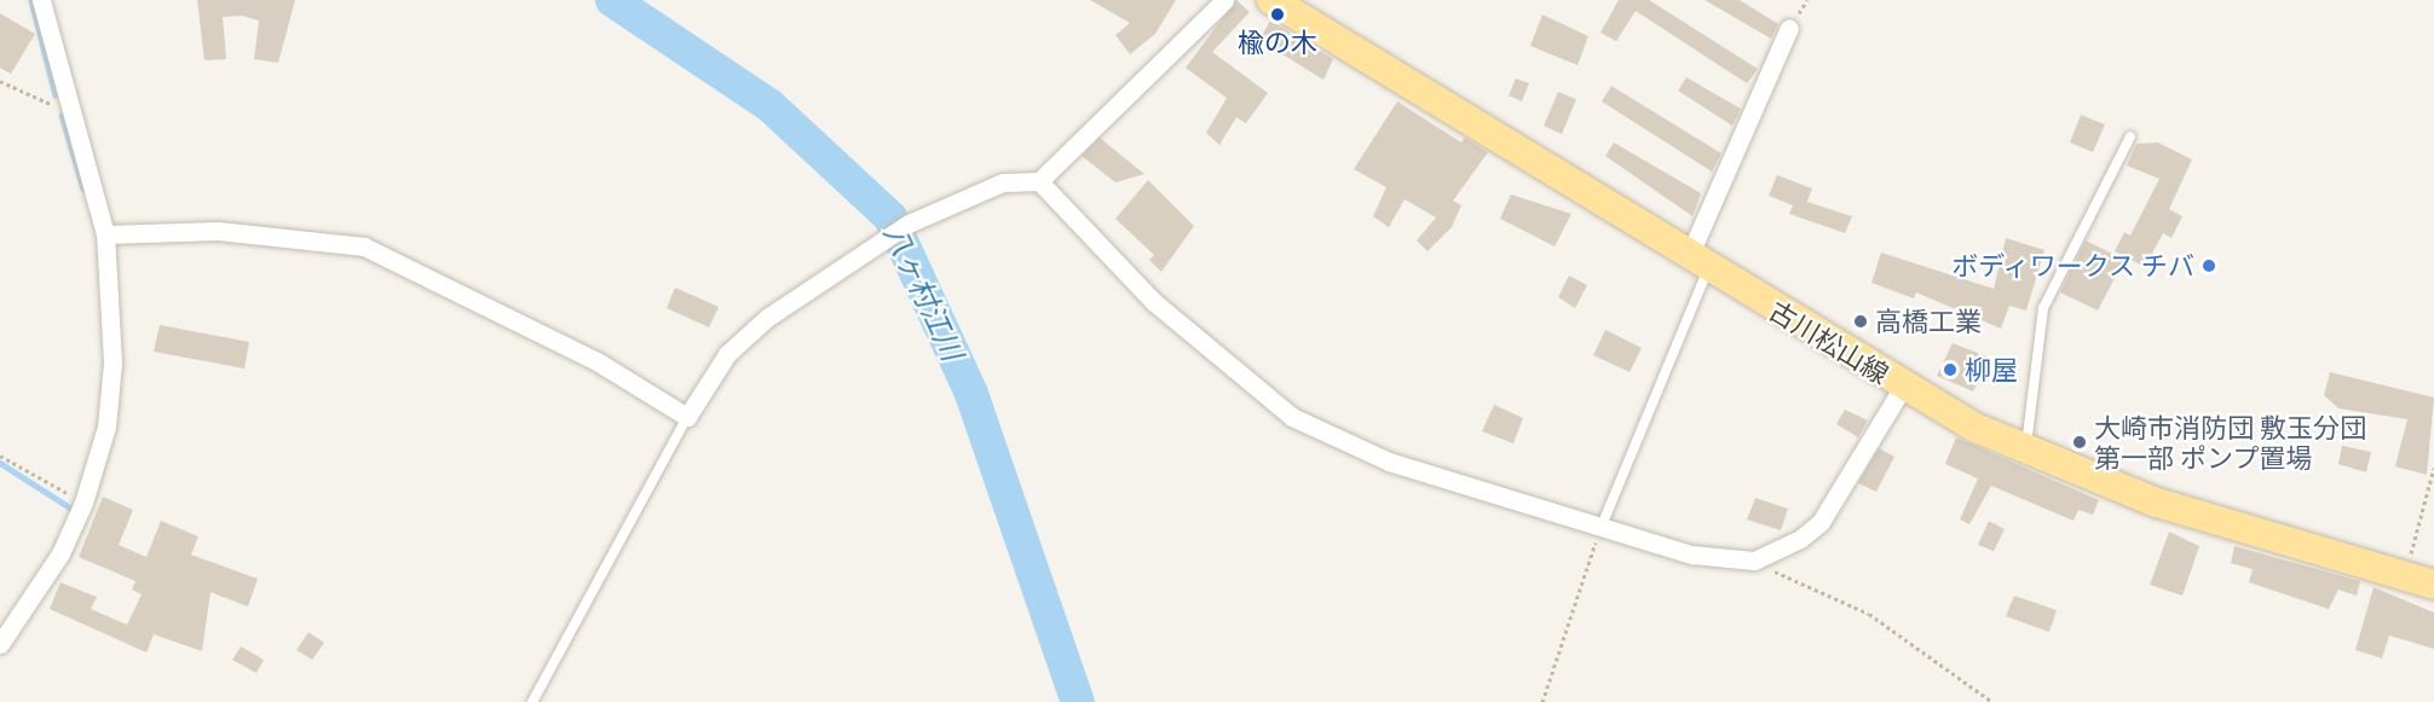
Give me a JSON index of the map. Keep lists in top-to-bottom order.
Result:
{
  "streets": {
    "main road": ["古川松山線"]
  },
  "water": ["八ヶ村江川"],
  "places": [
    "楡の木",
    "ボディワークス チバ",
    "高橋工業",
    "柳屋",
    "大崎市消防団 敷玉分団 第一部 ポンプ置場"
  ]
}
